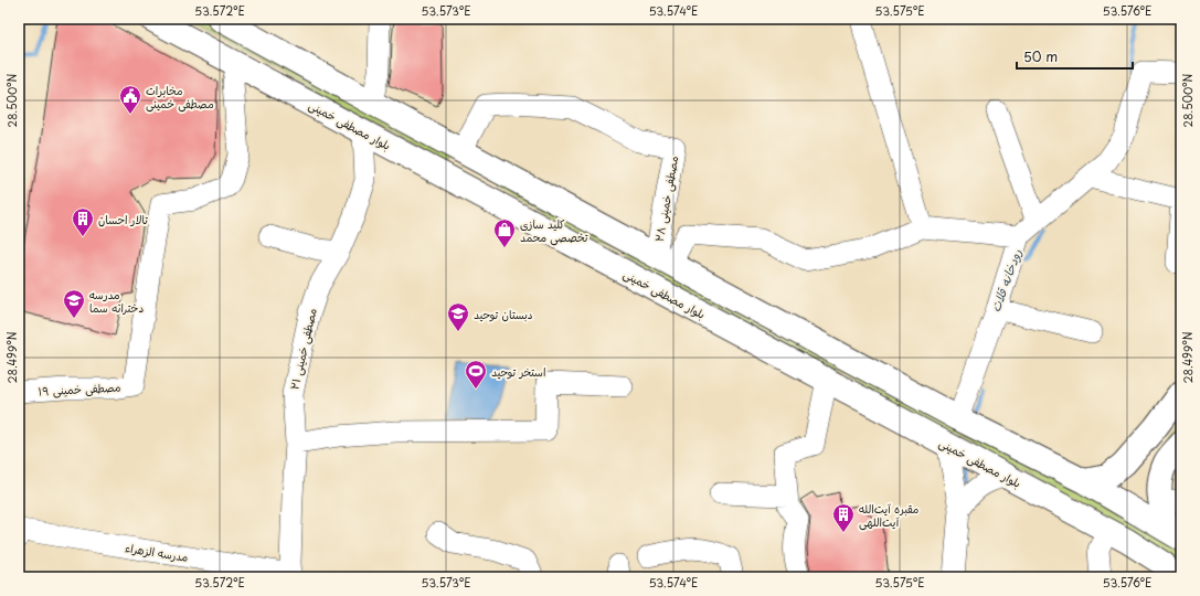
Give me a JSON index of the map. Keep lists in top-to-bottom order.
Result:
{
  "streets": {
    "main road": ["بلوار مصطفی خمینی"],
    "street": [
      "مصطفی خمینی ۲۸",
      "مصطفی خمینی ۲۱",
      "مصطفی خمینی ۱۹",
      "مدرسه الزهراء"
    ]
  },
  "crossings": [
    ["بلوار مصطفی خمینی", "مصطفی خمینی ۲۱"],
    ["بلوار مصطفی خمینی", "مصطفی خمینی ۱۹"],
    ["مصطفی خمینی ۲۱", "مدرسه الزهراء"]
  ],
  "water": ["رودخانه قلات"],
  "places": {
    "public building": ["مخابرات مصطفی خمینی"],
    "building": ["تالار احسان", "مقبره آیت‌الله آیت‌اللهی"],
    "shop": ["کلید سازی تخصصی محمد"],
    "school or university": ["مدرسه دخترانه سما", "دبستان توحید"],
    "sports": ["استخر توحید"]
  },
  "scale_bar": "50 m",
  "coordinates": [
    "53.572°E",
    "53.573°E",
    "53.574°E",
    "53.575°E",
    "53.576°E",
    "28.500°N",
    "28.499°N"
  ]
}
